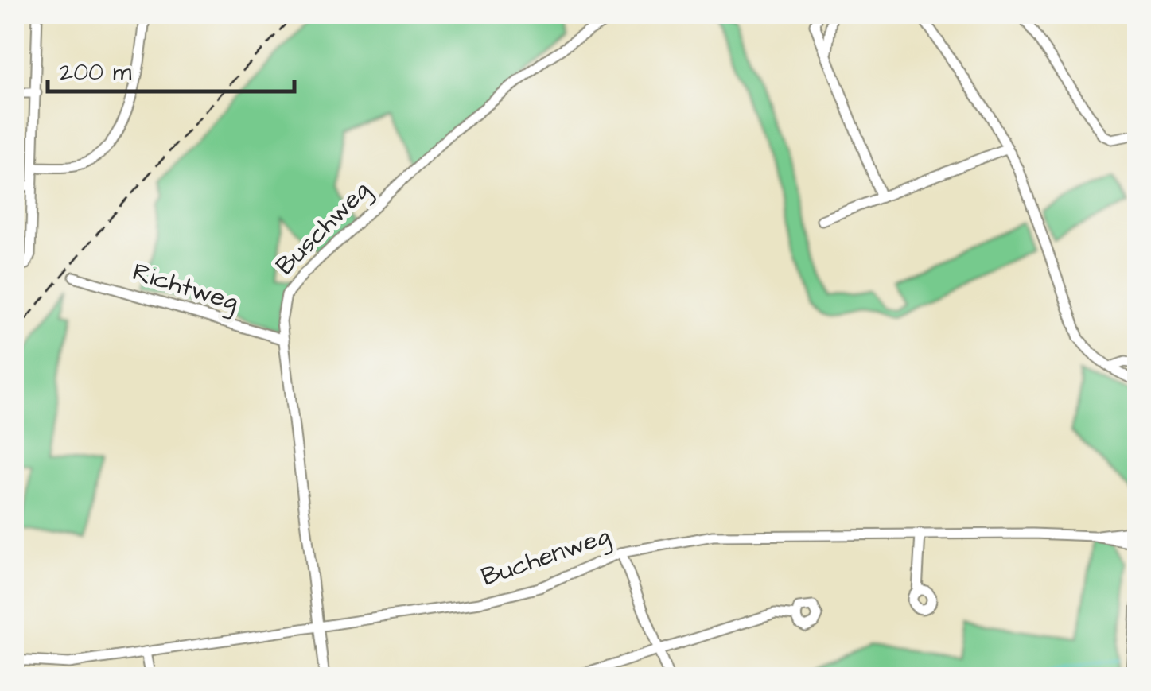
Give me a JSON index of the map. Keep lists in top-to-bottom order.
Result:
{
  "streets": {
    "street": ["Buschweg", "Richtweg", "Buchenweg"]
  },
  "crossings": [
    ["Buschweg", "Richtweg"],
    ["Buschweg", "Buchenweg"]
  ],
  "scale_bar": "200 m"
}
